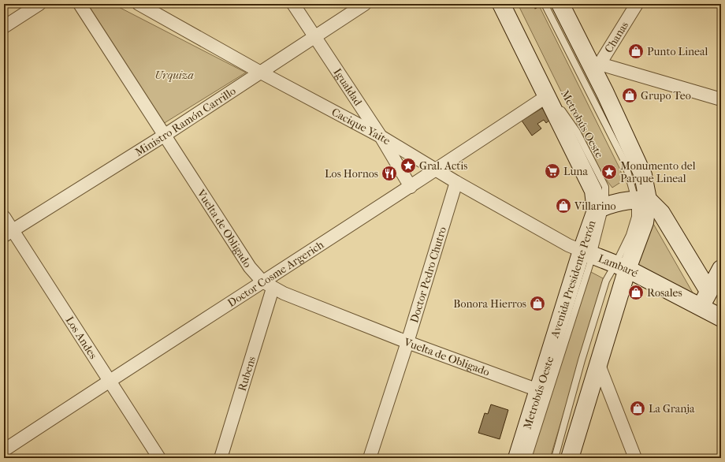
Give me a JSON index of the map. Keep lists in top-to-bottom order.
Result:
{
  "streets": {
    "main road": ["Lambaré", "Avenida Presidente Perón"],
    "street": [
      "Chanas",
      "Igualdad",
      "Ministro Ramón Carrillo",
      "Cacique Yaite",
      "Vuelta de Obligado",
      "Doctor Cosme Argerich",
      "Doctor Pedro Chutro",
      "Los Andes",
      "Rubens"
    ],
    "lane": ["Metrobús Oeste"]
  },
  "crossings": [
    ["Igualdad", "Ministro Ramón Carrillo"],
    ["Igualdad", "Cacique Yaite"],
    ["Igualdad", "Doctor Cosme Argerich"],
    ["Ministro Ramón Carrillo", "Cacique Yaite"],
    ["Ministro Ramón Carrillo", "Vuelta de Obligado"],
    ["Ministro Ramón Carrillo", "Los Andes"],
    ["Metrobús Oeste", "Cacique Yaite"],
    ["Metrobús Oeste", "Lambaré"],
    ["Metrobús Oeste", "Avenida Presidente Perón"],
    ["Cacique Yaite", "Lambaré"],
    ["Cacique Yaite", "Doctor Cosme Argerich"],
    ["Cacique Yaite", "Doctor Pedro Chutro"],
    ["Cacique Yaite", "Avenida Presidente Perón"],
    ["Vuelta de Obligado", "Doctor Cosme Argerich"],
    ["Vuelta de Obligado", "Doctor Pedro Chutro"],
    ["Vuelta de Obligado", "Avenida Presidente Perón"],
    ["Vuelta de Obligado", "Rubens"],
    ["Lambaré", "Avenida Presidente Perón"],
    ["Doctor Cosme Argerich", "Avenida Presidente Perón"],
    ["Doctor Cosme Argerich", "Los Andes"],
    ["Doctor Cosme Argerich", "Rubens"]
  ],
  "parks": ["Urquiza"],
  "places": {
    "shop": [
      "Punto Lineal",
      "Grupo Teo",
      "Villarino",
      "Rosales",
      "Bonora Hierros",
      "La Granja"
    ],
    "place": ["Gral. Actis", "Monumento del Parque Lineal"],
    "supermarket": ["Luna"],
    "restaurant": ["Los Hornos"]
  }
}
